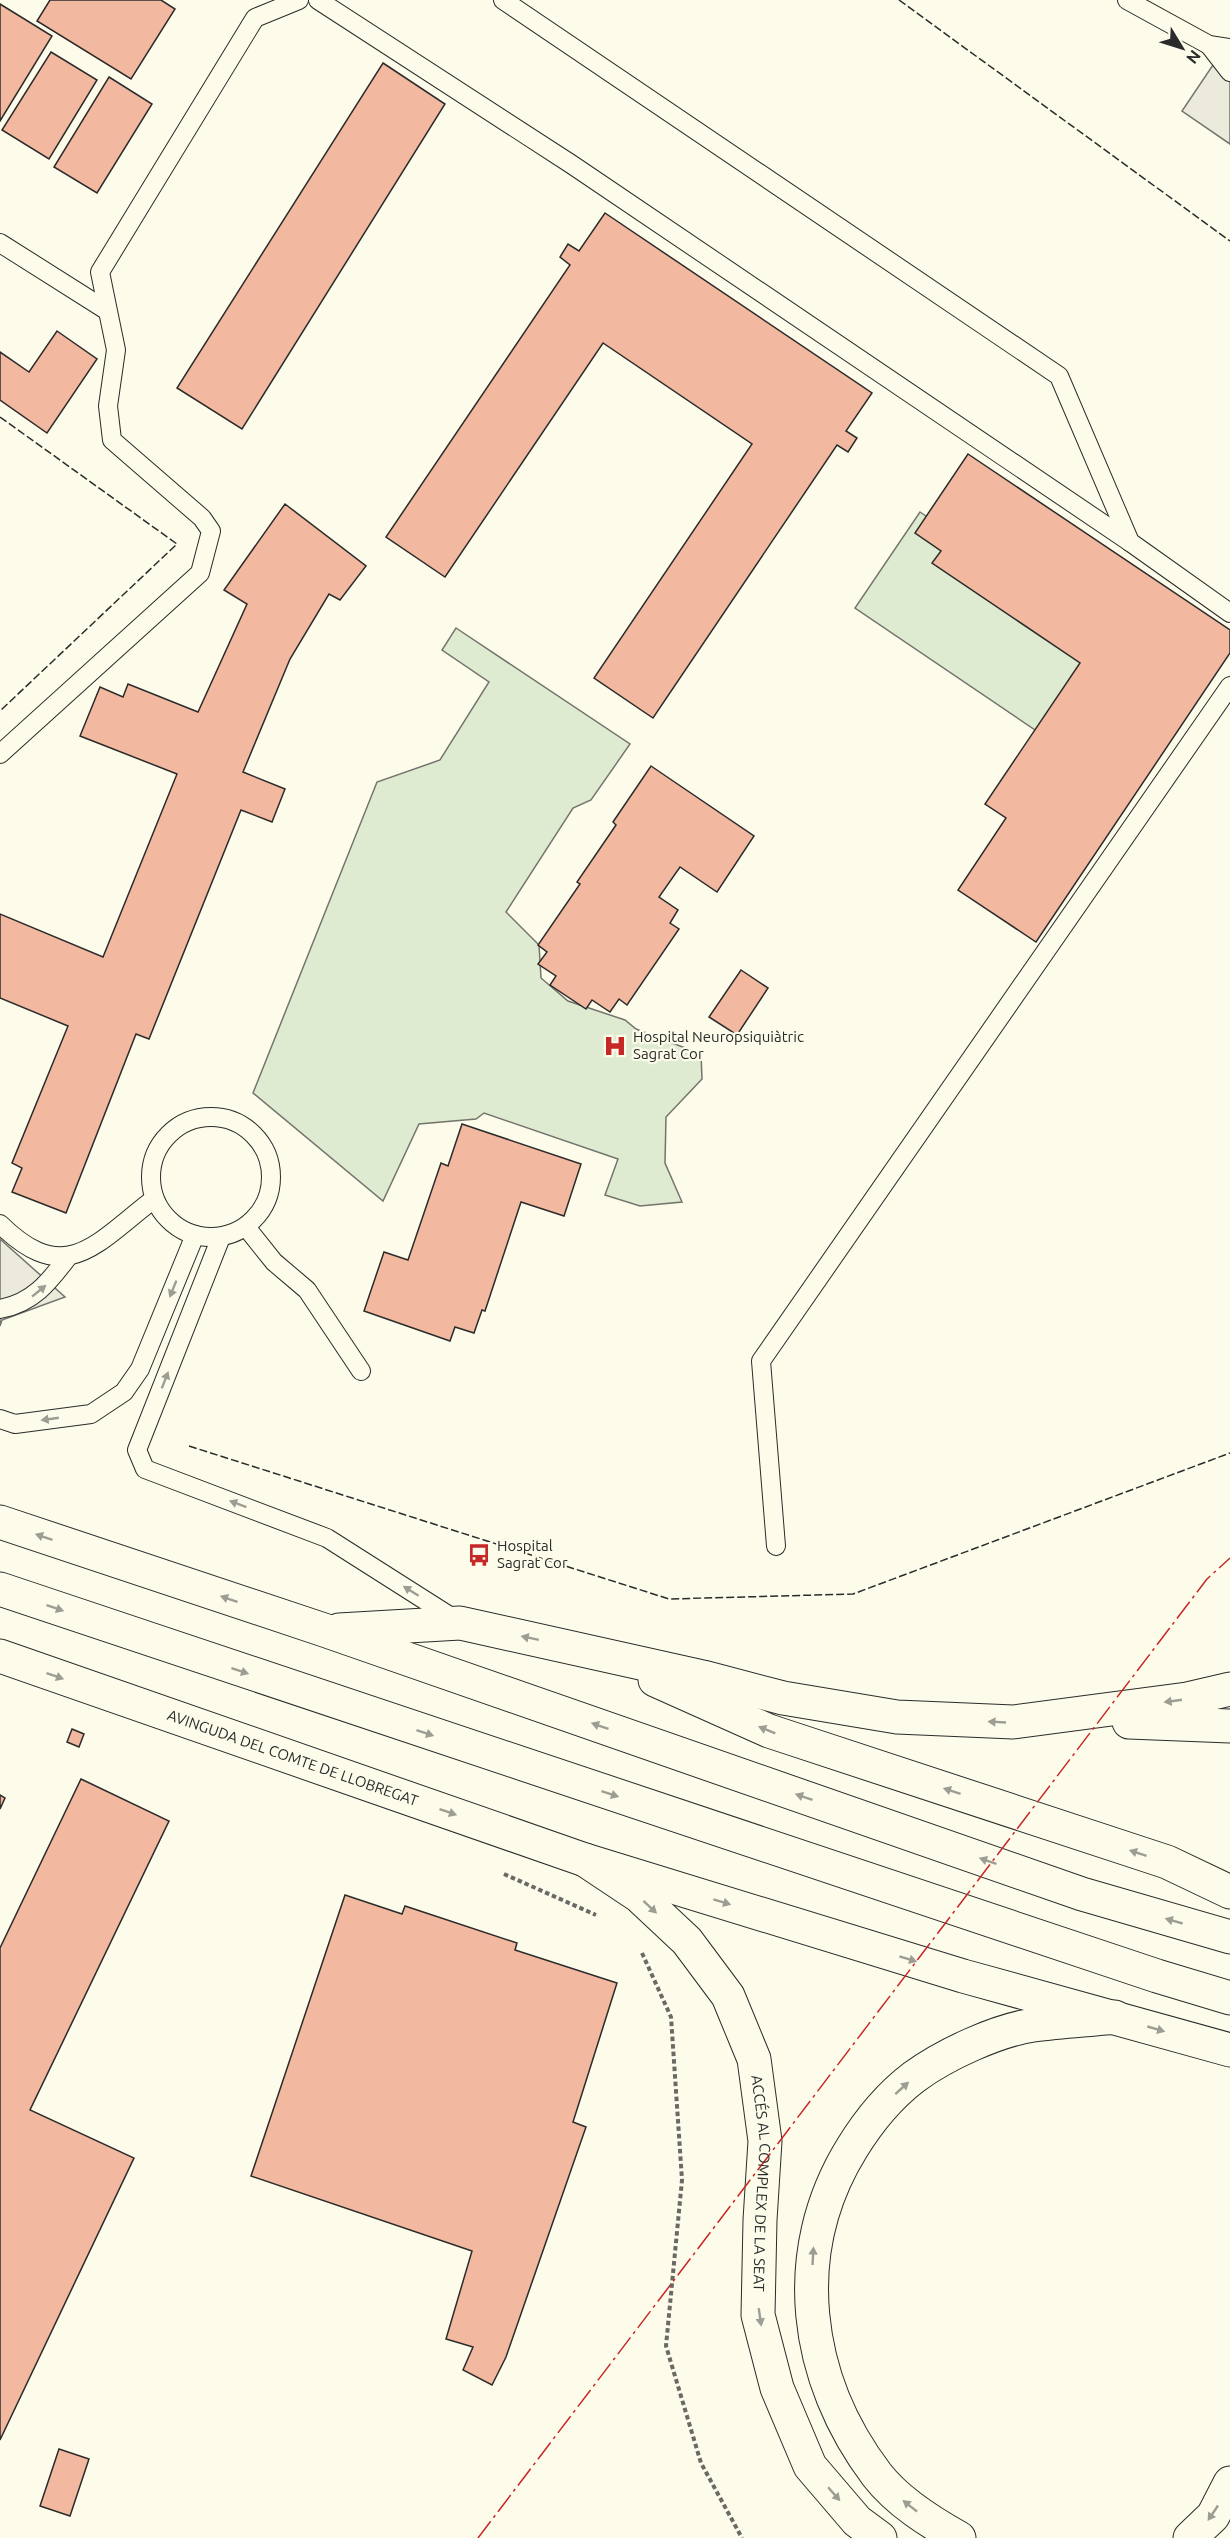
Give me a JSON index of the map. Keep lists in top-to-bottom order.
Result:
{
  "streets": {
    "main road": ["AVINGUDA DEL COMTE DE LLOBREGAT", "ACCÉS AL COMPLEX DE LA SEAT"]
  },
  "crossings": [
    ["AVINGUDA DEL COMTE DE LLOBREGAT", "ACCÉS AL COMPLEX DE LA SEAT"]
  ],
  "one_way": ["ACCÉS AL COMPLEX DE LA SEAT"],
  "places": {
    "hospital": ["Hospital Neuropsiquiàtric Sagrat Cor"],
    "bus stop": ["Hospital Sagrat Cor"]
  },
  "north": "bottom right"
}
